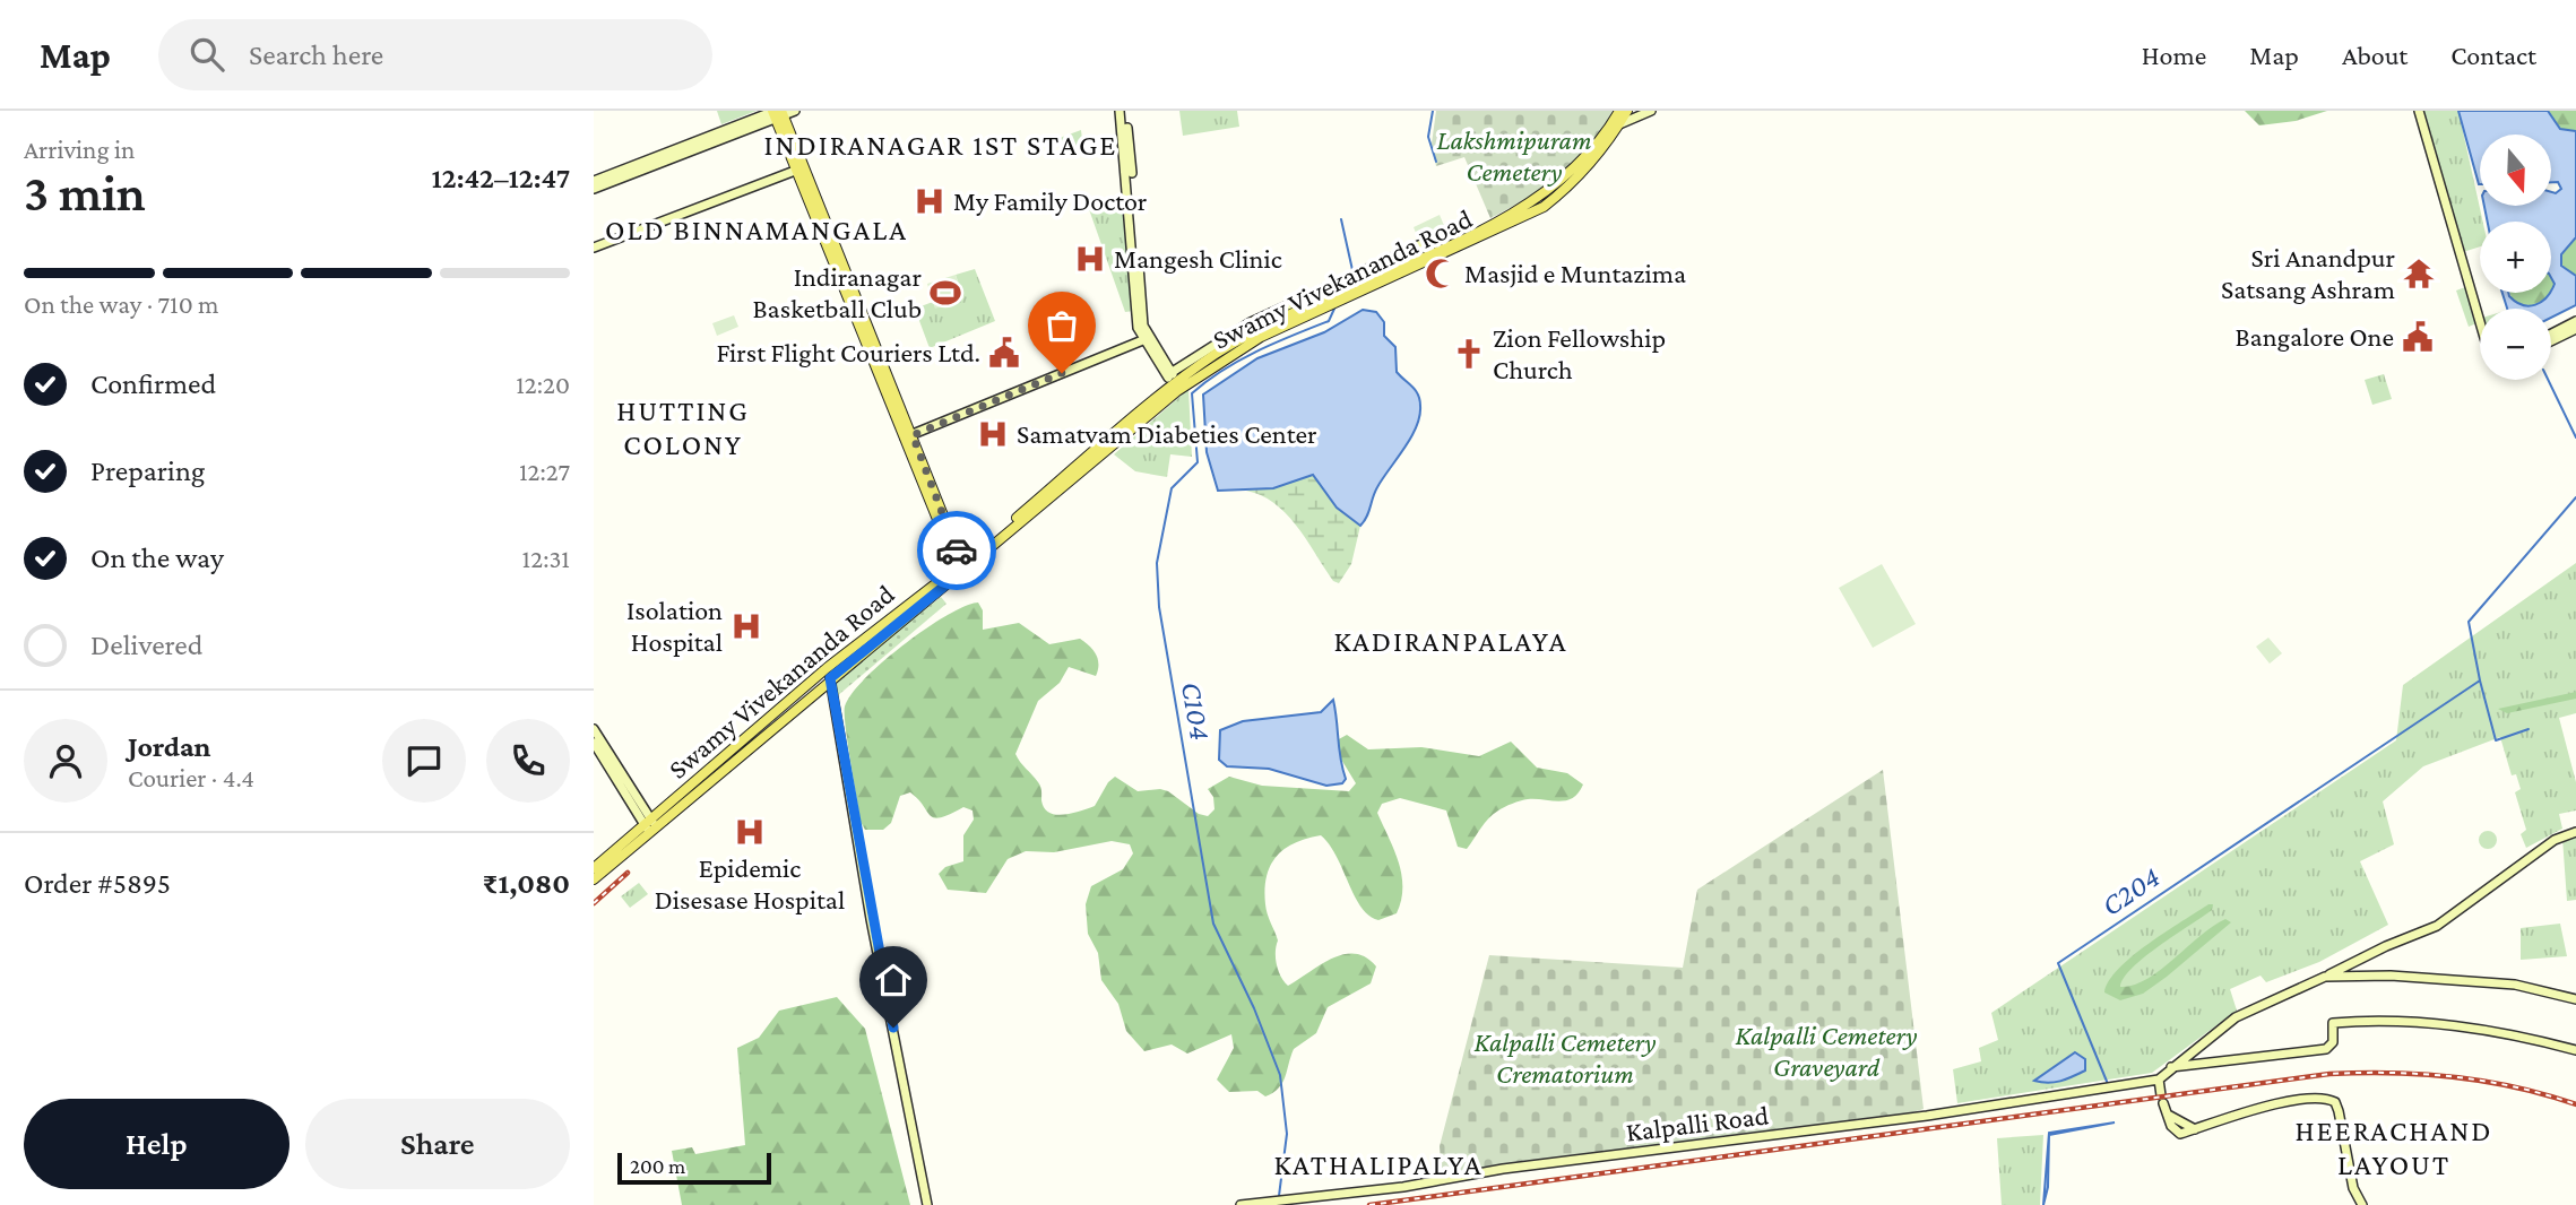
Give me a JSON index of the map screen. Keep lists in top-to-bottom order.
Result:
{
  "streets": {
    "main road": ["Swamy Vivekananda Road"],
    "street": ["Kalpalli Road"]
  },
  "districts": [
    "INDIRANAGAR 1ST STAGE",
    "OLD BINNAMANGALA",
    "HUTTING COLONY",
    "KADIRANPALAYA",
    "HEERACHAND LAYOUT",
    "KATHALIPALYA"
  ],
  "water": ["C104", "C204"],
  "parks": ["Lakshmipuram Cemetery", "Kalpalli Cemetery Graveyard", "Kalpalli Cemetery Crematorium"],
  "places": {
    "hospital": [
      "My Family Doctor",
      "Mangesh Clinic",
      "Samatvam Diabeties Center",
      "Isolation Hospital",
      "Epidemic Disesase Hospital"
    ],
    "mosque": ["Masjid e Muntazima"],
    "temple": ["Sri Anandpur Satsang Ashram"],
    "sports": ["Indiranagar Basketball Club"],
    "public building": ["Bangalore One", "First Flight Couriers Ltd."],
    "church": ["Zion Fellowship Church"]
  },
  "scale_bar": "200 m",
  "north": "bottom",
  "page": {
    "header": "Map",
    "search": "Search here",
    "nav": [
      "Home",
      "Map",
      "About",
      "Contact"
    ],
    "heading": ["3 min", "Arriving in", "12:42–12:47"],
    "panel": [
      "Jordan",
      "Courier · 4.4",
      "Order #5895",
      "₹1,080"
    ],
    "map_buttons": ["+", "−"],
    "bar": "On the way · 710 m",
    "list": [
      ["Confirmed", "12:20"],
      ["Preparing", "12:27"],
      ["On the way", "12:31"],
      "Delivered"
    ],
    "buttons": ["Help", "Share"],
    "scale": "200 m"
  }
}
